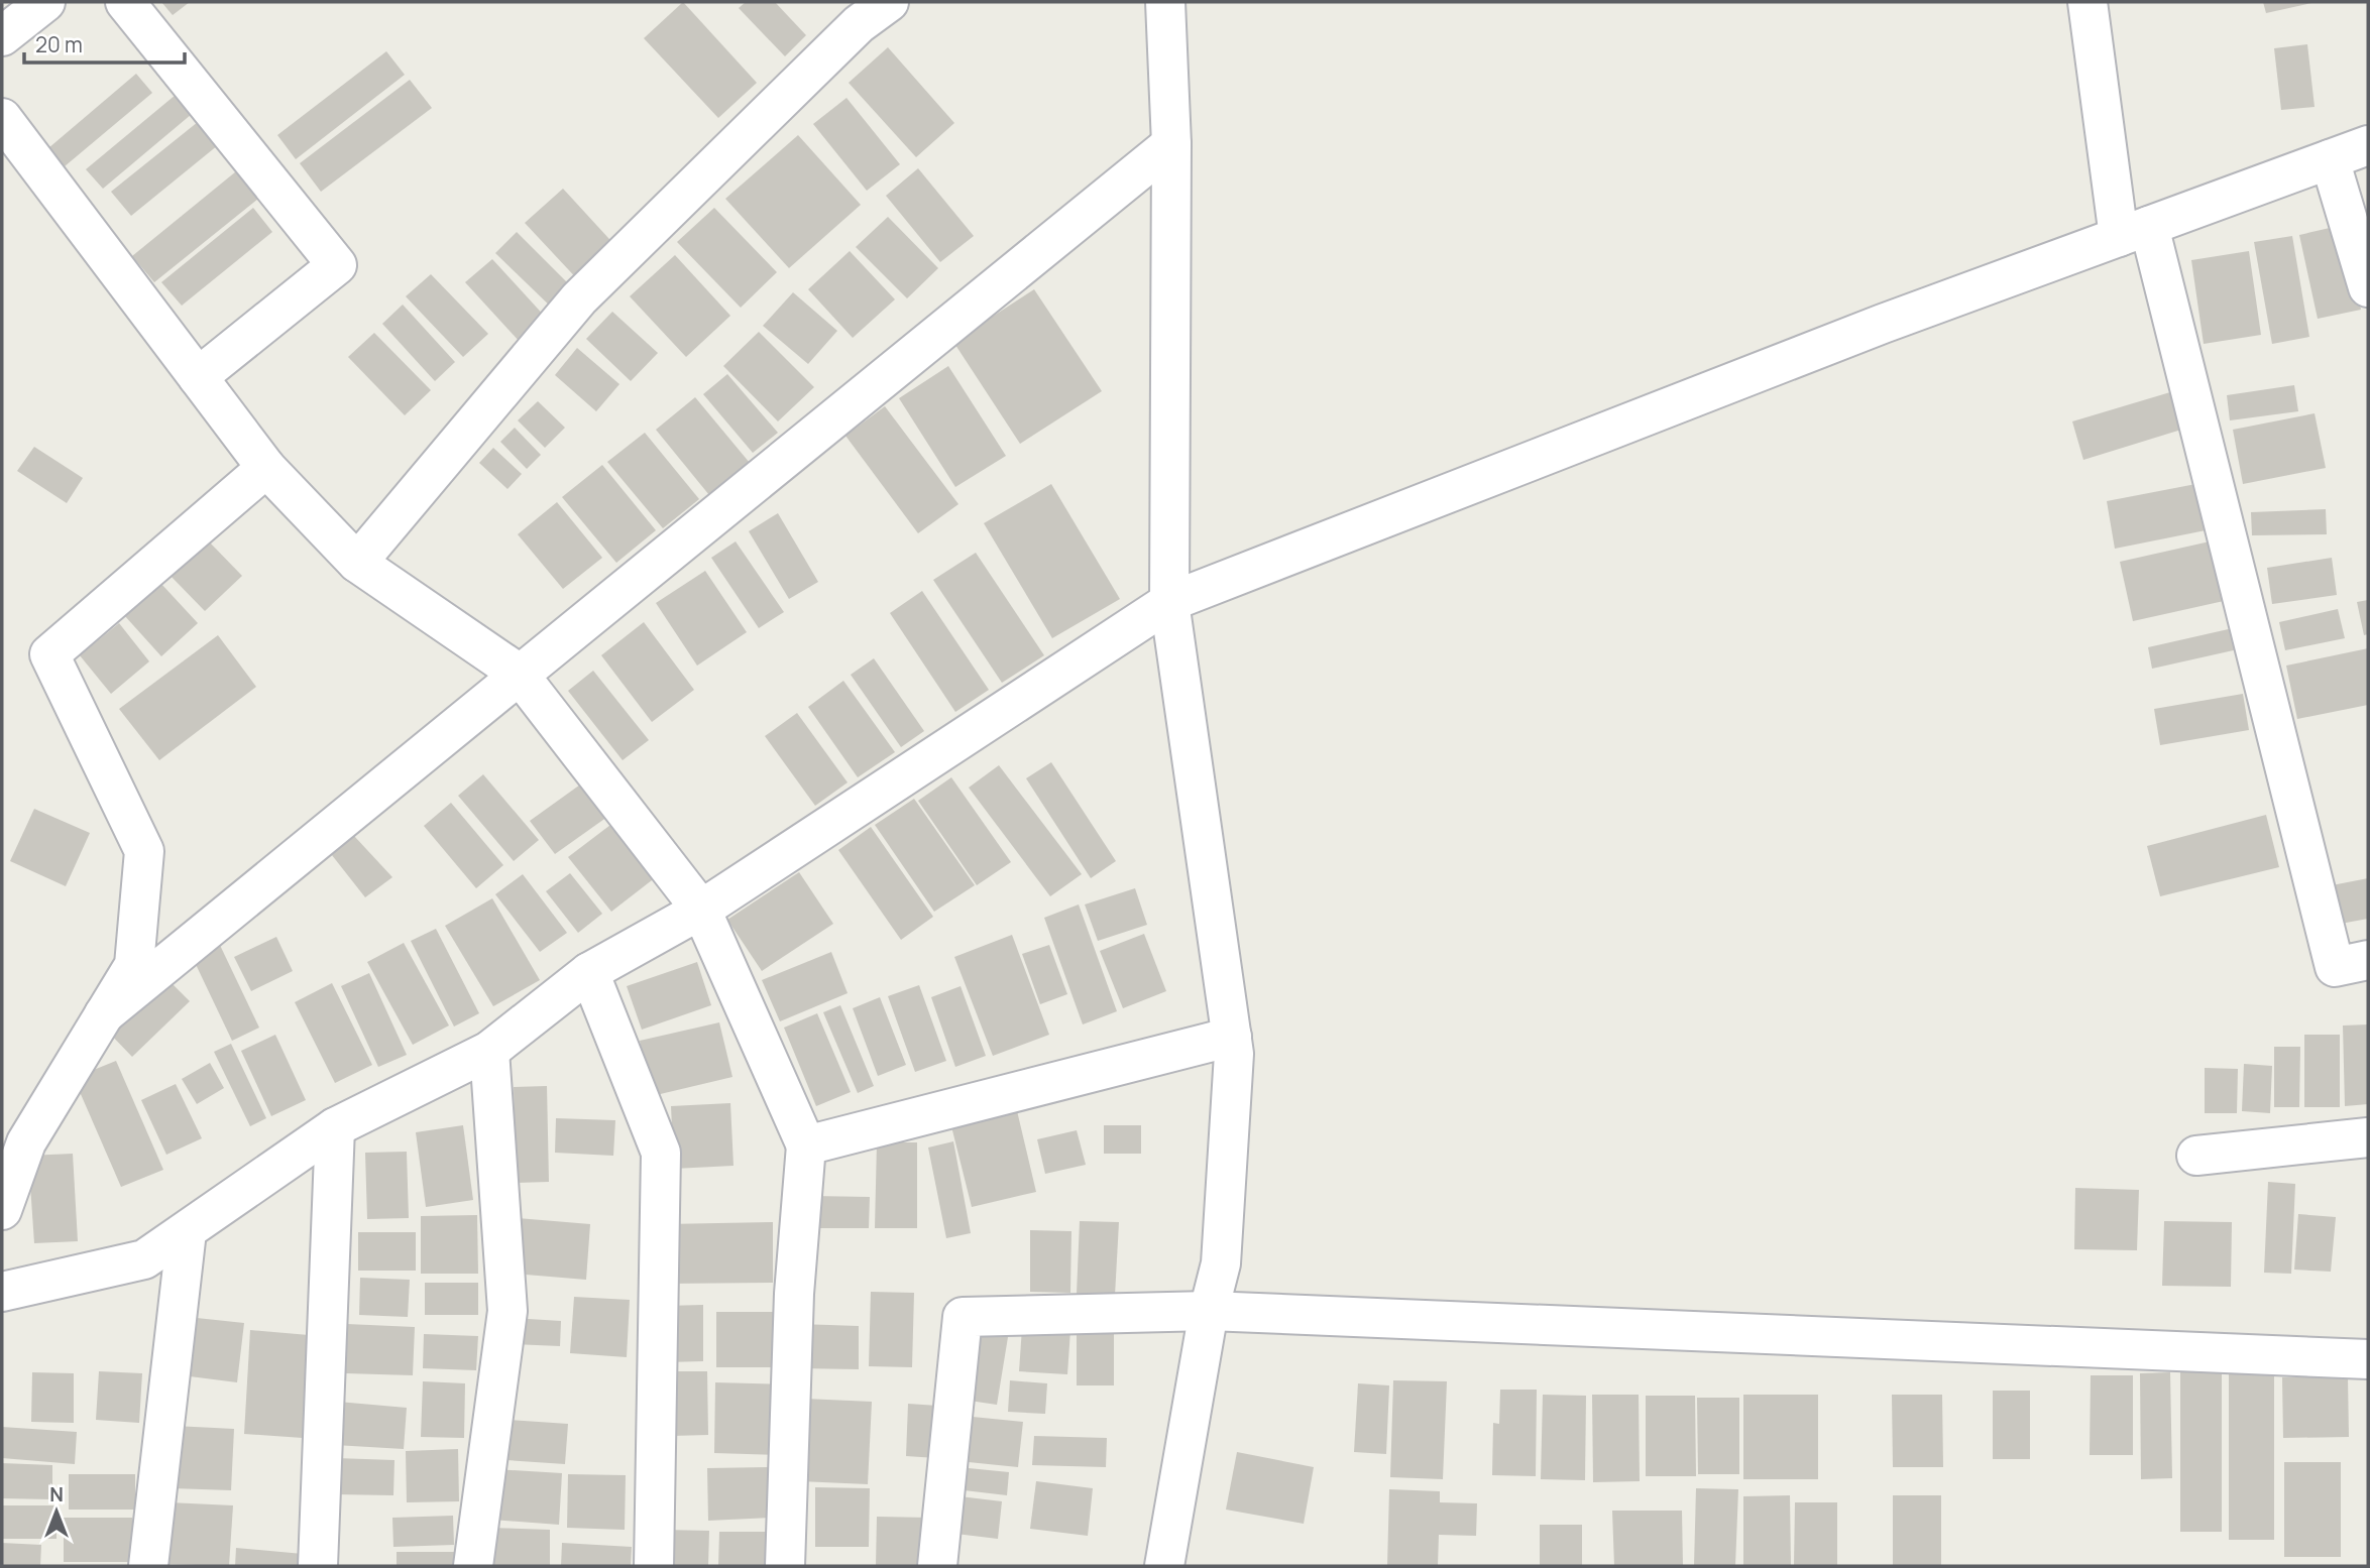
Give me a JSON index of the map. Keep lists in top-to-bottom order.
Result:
{
  "scale_bar": "20 m",
  "north": "top"
}
